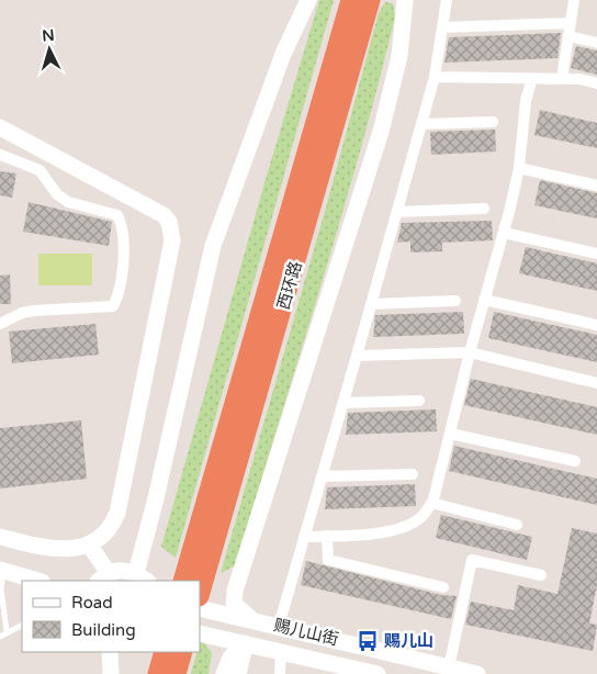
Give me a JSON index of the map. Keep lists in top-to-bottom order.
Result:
{
  "streets": {
    "highway": ["西环路"],
    "main road": ["赐儿山街"]
  },
  "places": {
    "bus stop": ["赐儿山"]
  },
  "legend": ["Road", "Building"],
  "north": "top"
}
